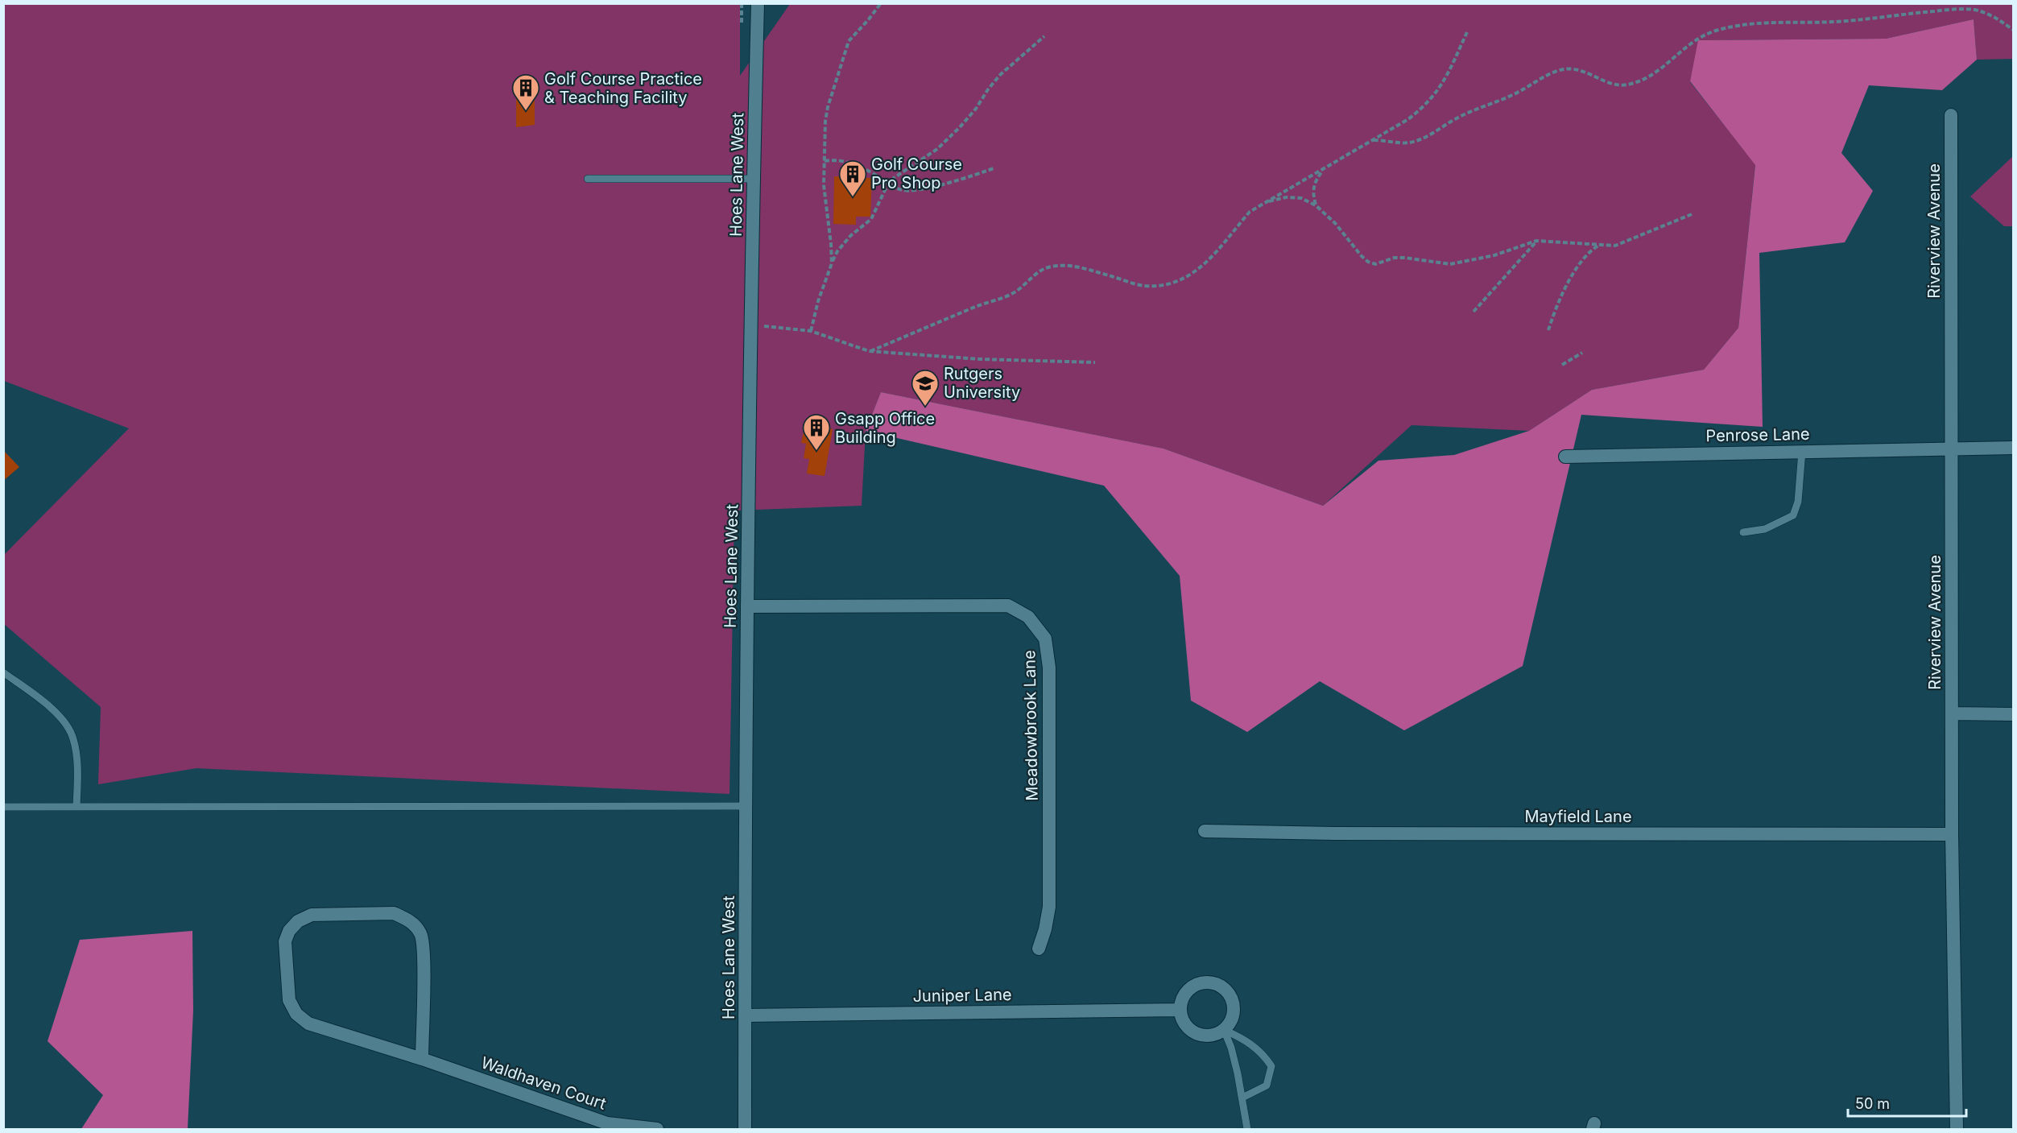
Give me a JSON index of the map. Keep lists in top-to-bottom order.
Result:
{
  "streets": {
    "street": [
      "Hoes Lane West",
      "Riverview Avenue",
      "Penrose Lane",
      "Meadowbrook Lane",
      "Mayfield Lane",
      "Juniper Lane",
      "Waldhaven Court"
    ]
  },
  "crossings": [
    ["Hoes Lane West", "Meadowbrook Lane"],
    ["Hoes Lane West", "Juniper Lane"],
    ["Riverview Avenue", "Penrose Lane"],
    ["Riverview Avenue", "Mayfield Lane"]
  ],
  "places": {
    "building": ["Golf Course Practice & Teaching Facility", "Golf Course Pro Shop", "Gsapp Office Building"],
    "school or university": ["Rutgers University"]
  },
  "scale_bar": "50 m"
}
